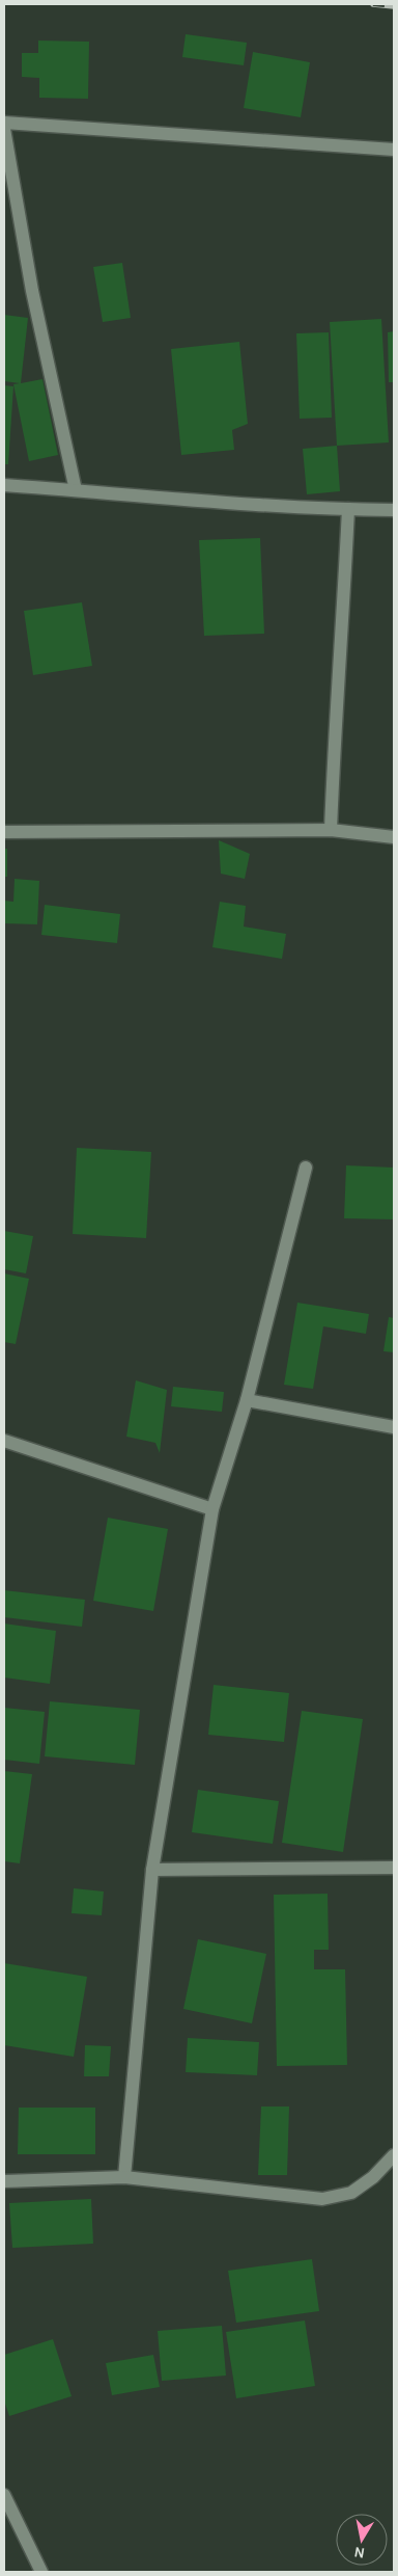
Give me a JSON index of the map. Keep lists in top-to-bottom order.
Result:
{
  "north": "bottom"
}
